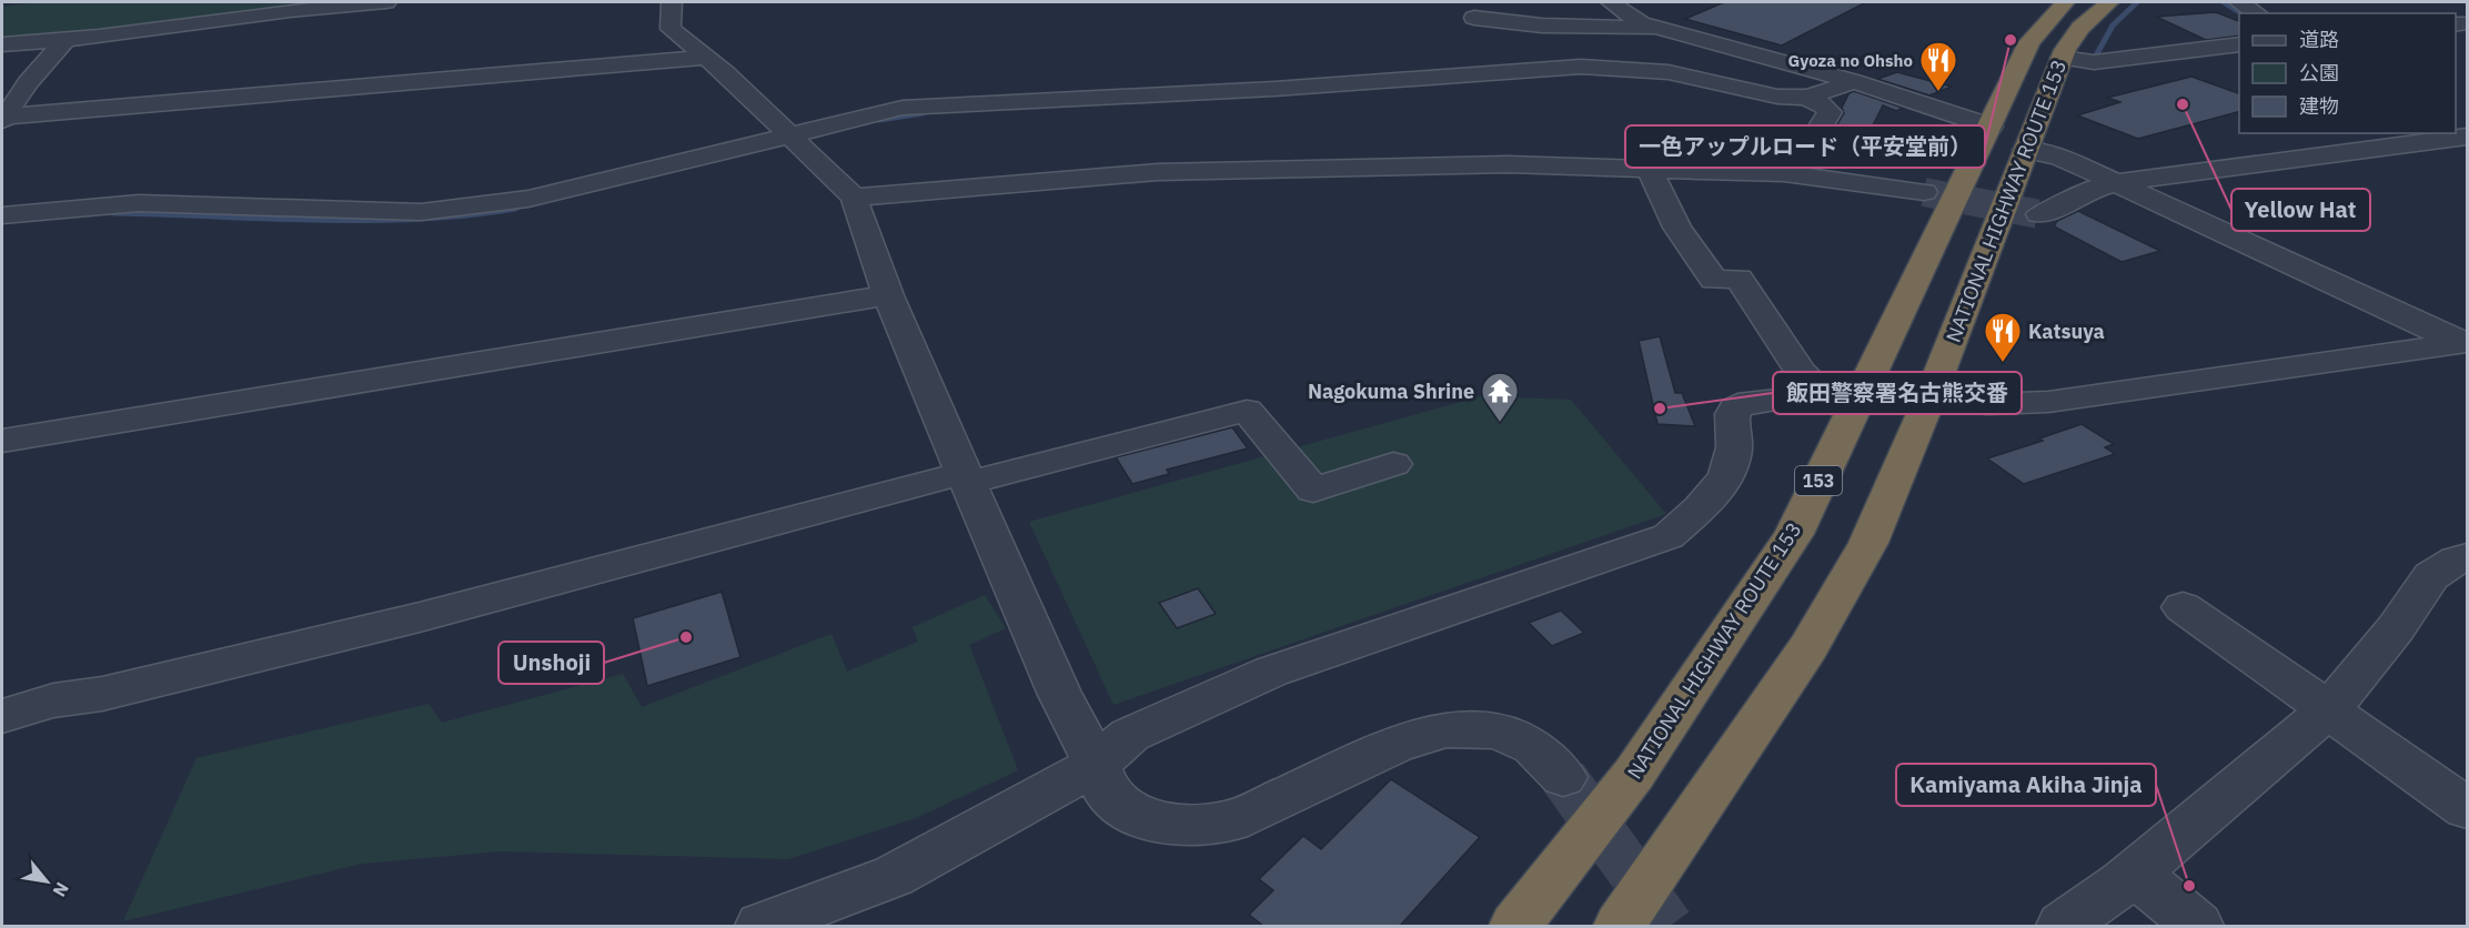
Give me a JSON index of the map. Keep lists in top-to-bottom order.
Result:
{
  "streets": {
    "highway": ["NATIONAL HIGHWAY ROUTE 153", "153"]
  },
  "places": {
    "other": [
      "一色アップルロード（平安堂前）",
      "Yellow Hat",
      "飯田警察署名古熊交番",
      "Unshoji",
      "Kamiyama Akiha Jinja"
    ],
    "restaurant": ["Gyoza no Ohsho", "Katsuya"],
    "temple": ["Nagokuma Shrine"]
  },
  "legend": ["道路", "公園", "建物"],
  "north": "bottom right"
}
